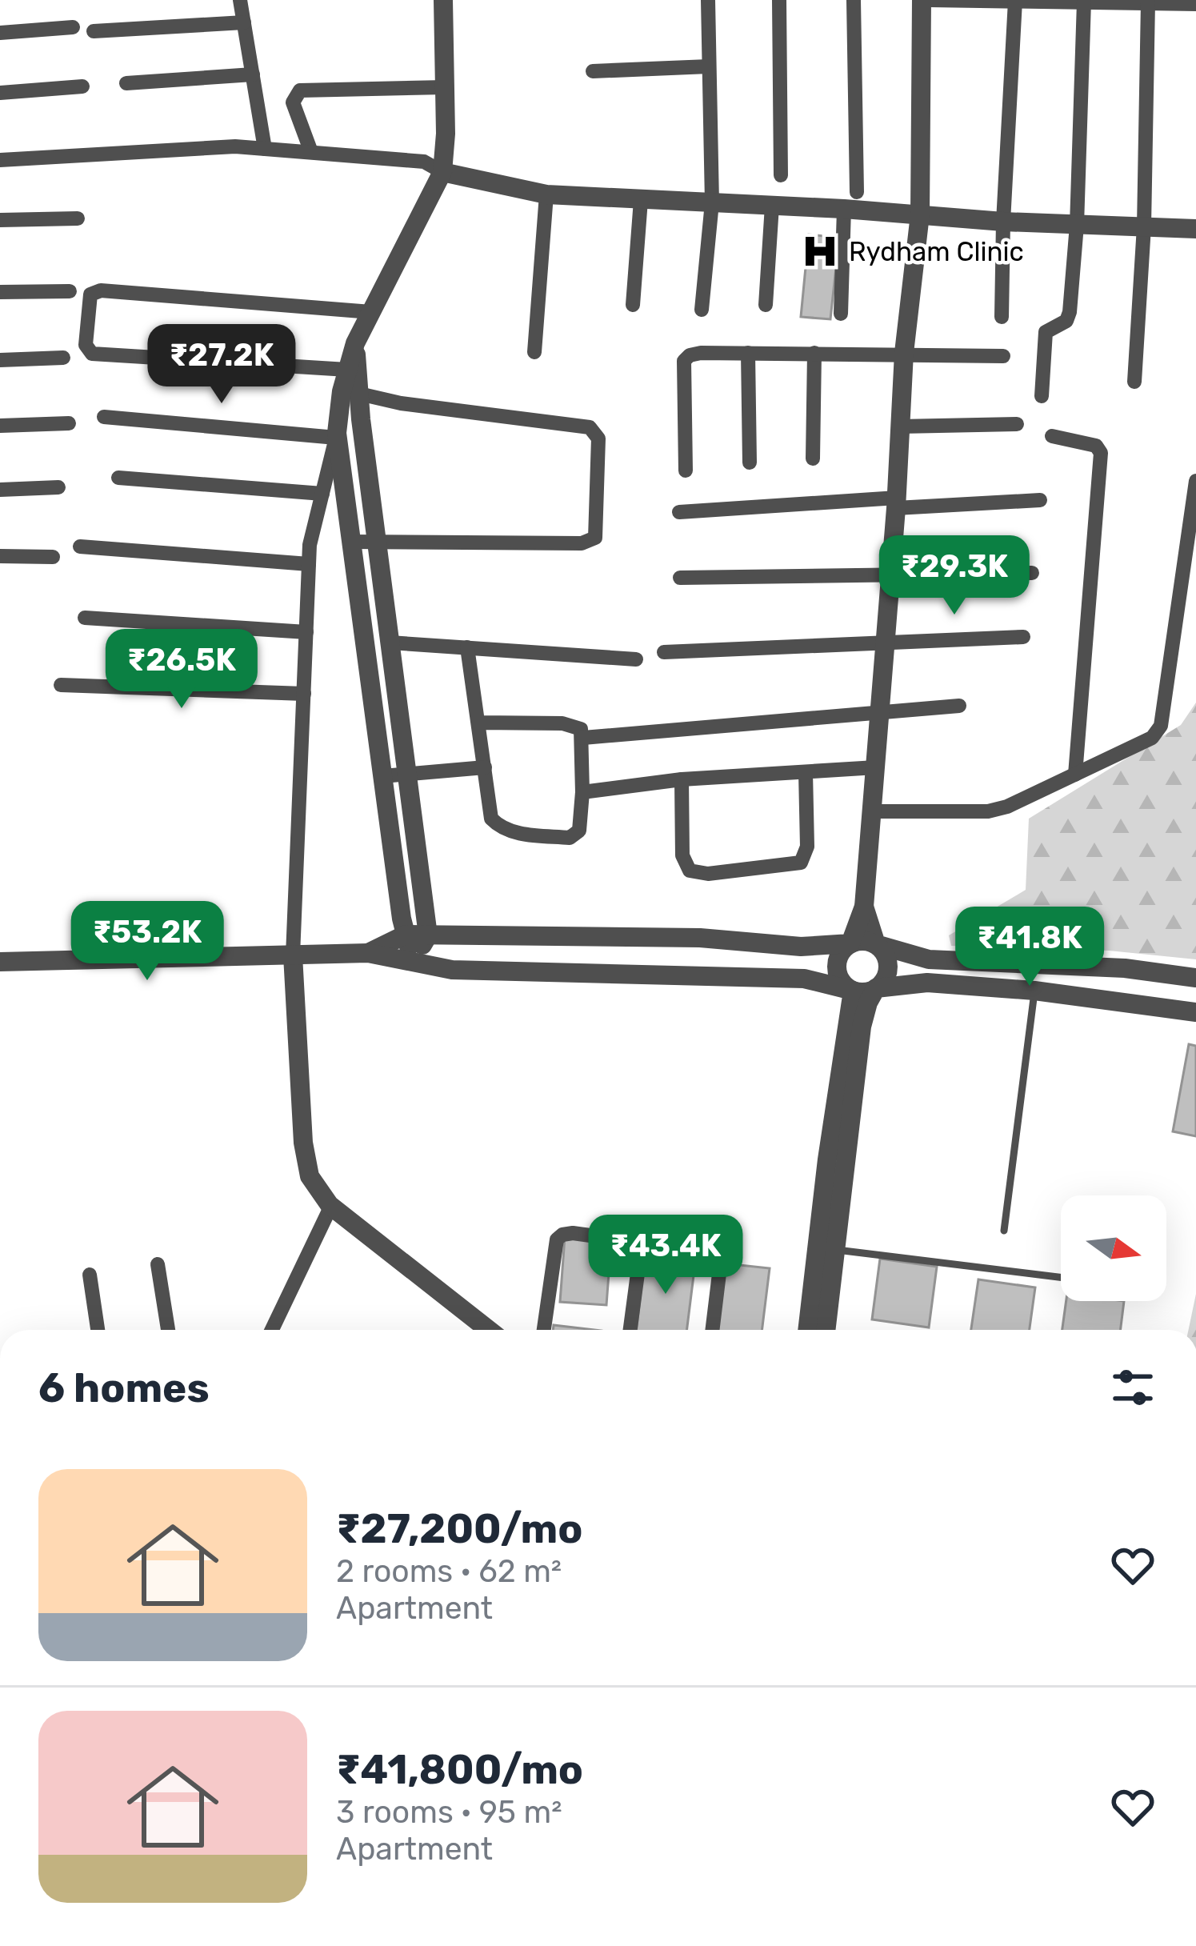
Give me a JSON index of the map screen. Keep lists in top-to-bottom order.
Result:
{
  "places": {
    "hospital": ["Rydham Clinic"]
  },
  "north": "right",
  "page": {
    "price": [
      "₹27.2K",
      "₹29.3K",
      "₹26.5K",
      "₹53.2K",
      "₹41.8K",
      "₹43.4K"
    ],
    "heading": "6 homes",
    "list": [
      {
        "name": "₹27,200/mo",
        "note": "2 rooms · 62 m² · Apartment"
      },
      {
        "name": "₹41,800/mo",
        "note": "3 rooms · 95 m² · Apartment"
      }
    ]
  }
}
